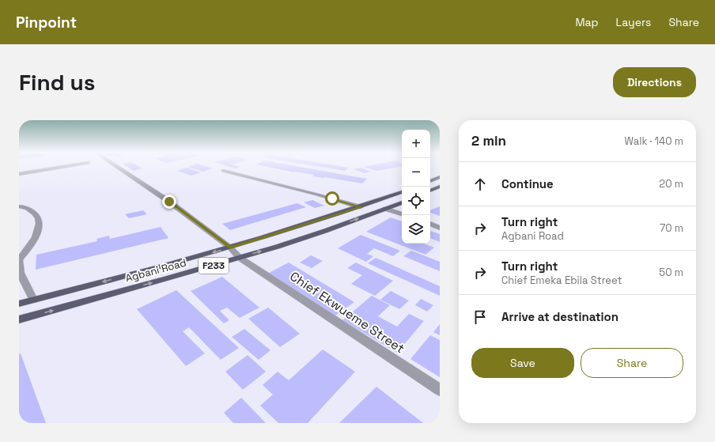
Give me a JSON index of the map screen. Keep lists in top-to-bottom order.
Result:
{
  "streets": {
    "main road": ["F233", "Agbani Road"],
    "street": ["Chief Ekwueme Street"]
  },
  "crossings": [
    ["Agbani Road", "Chief Ekwueme Street"]
  ],
  "page": {
    "header": "Pinpoint",
    "nav": ["Map", "Layers", "Share"],
    "buttons": [
      "Directions",
      ["Save", "Share"]
    ],
    "title": "Find us",
    "heading": ["2 min", "Walk · 140 m"],
    "map_buttons": ["+", "−"],
    "list": [
      ["Continue", "20 m"],
      ["Turn right", "Agbani Road", "70 m"],
      ["Turn right", "Chief Emeka Ebila Street", "50 m"],
      "Arrive at destination"
    ]
  }
}
